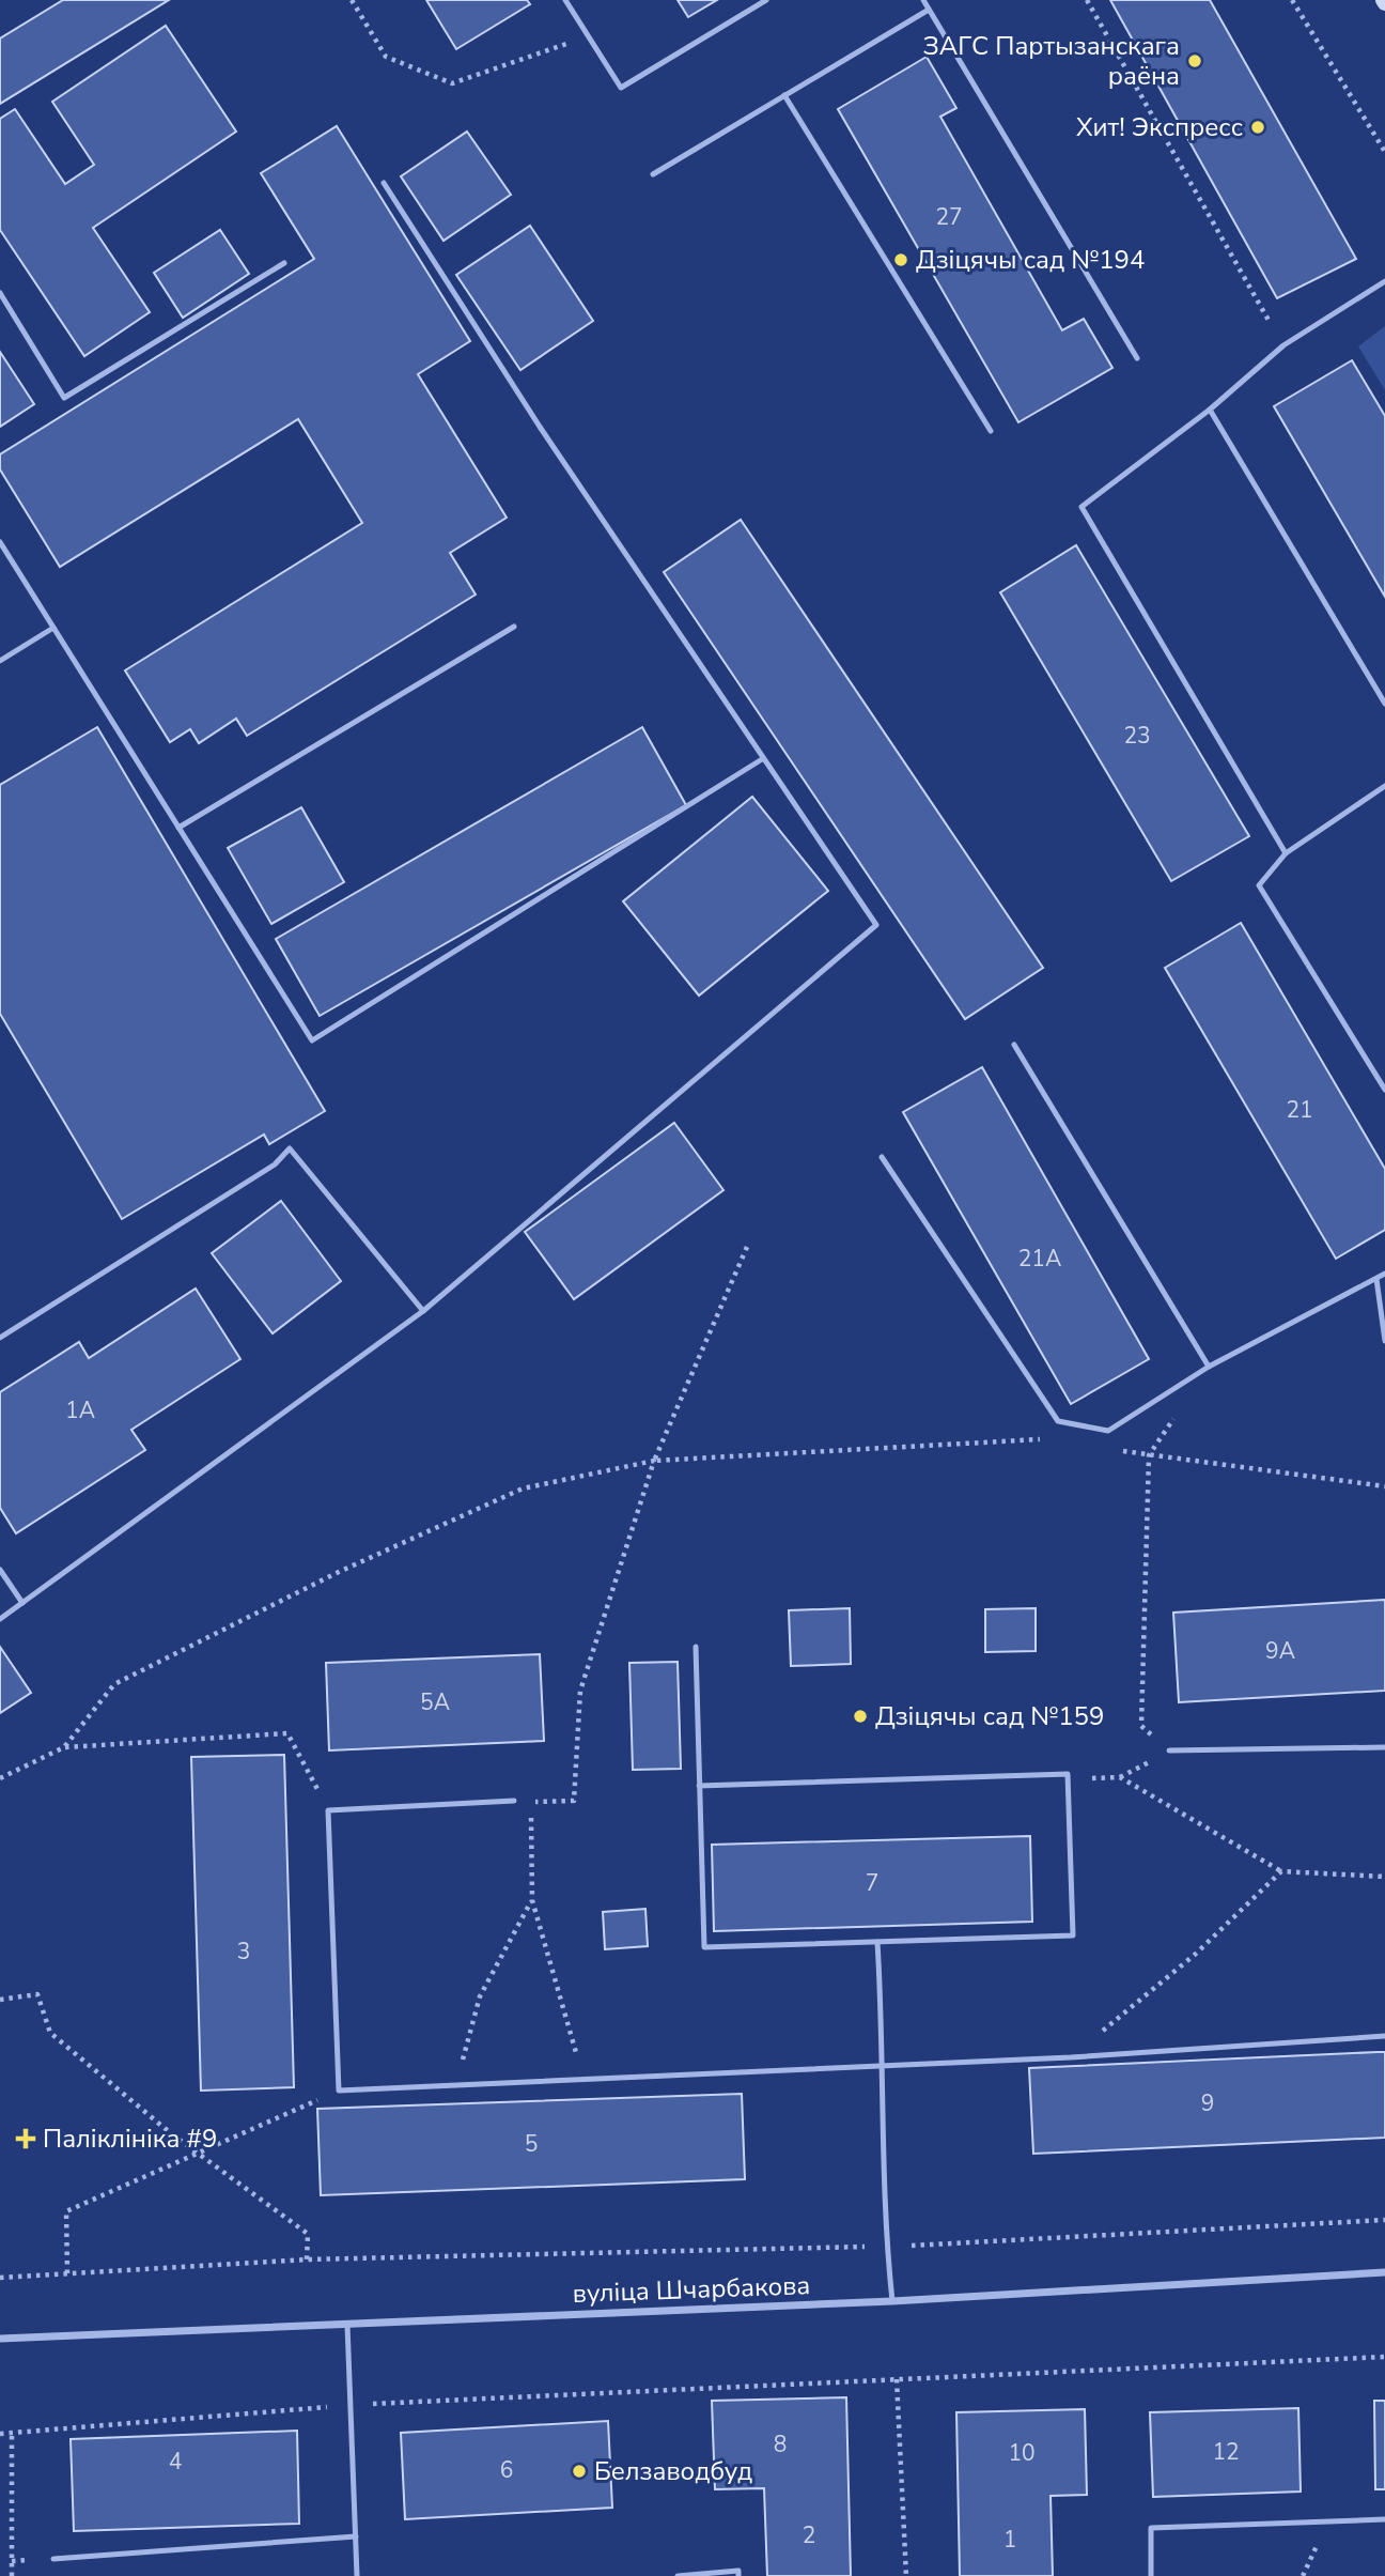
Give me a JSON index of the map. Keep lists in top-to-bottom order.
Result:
{
  "streets": {
    "street": ["вуліца Шчарбакова"]
  },
  "places": {
    "other": [
      "ЗАГС Партызанскага раёна",
      "Хит! Экспресс",
      "Дзіцячы сад №194",
      "Дзіцячы сад №159",
      "Белзаводбуд"
    ],
    "health": ["Паліклініка #9"]
  },
  "house_numbers": [
    "27",
    "23",
    "21",
    "21А",
    "1А",
    "9А",
    "5А",
    "7",
    "3",
    "9",
    "5",
    "8",
    "12",
    "10",
    "4",
    "6",
    "2",
    "1"
  ]
}
